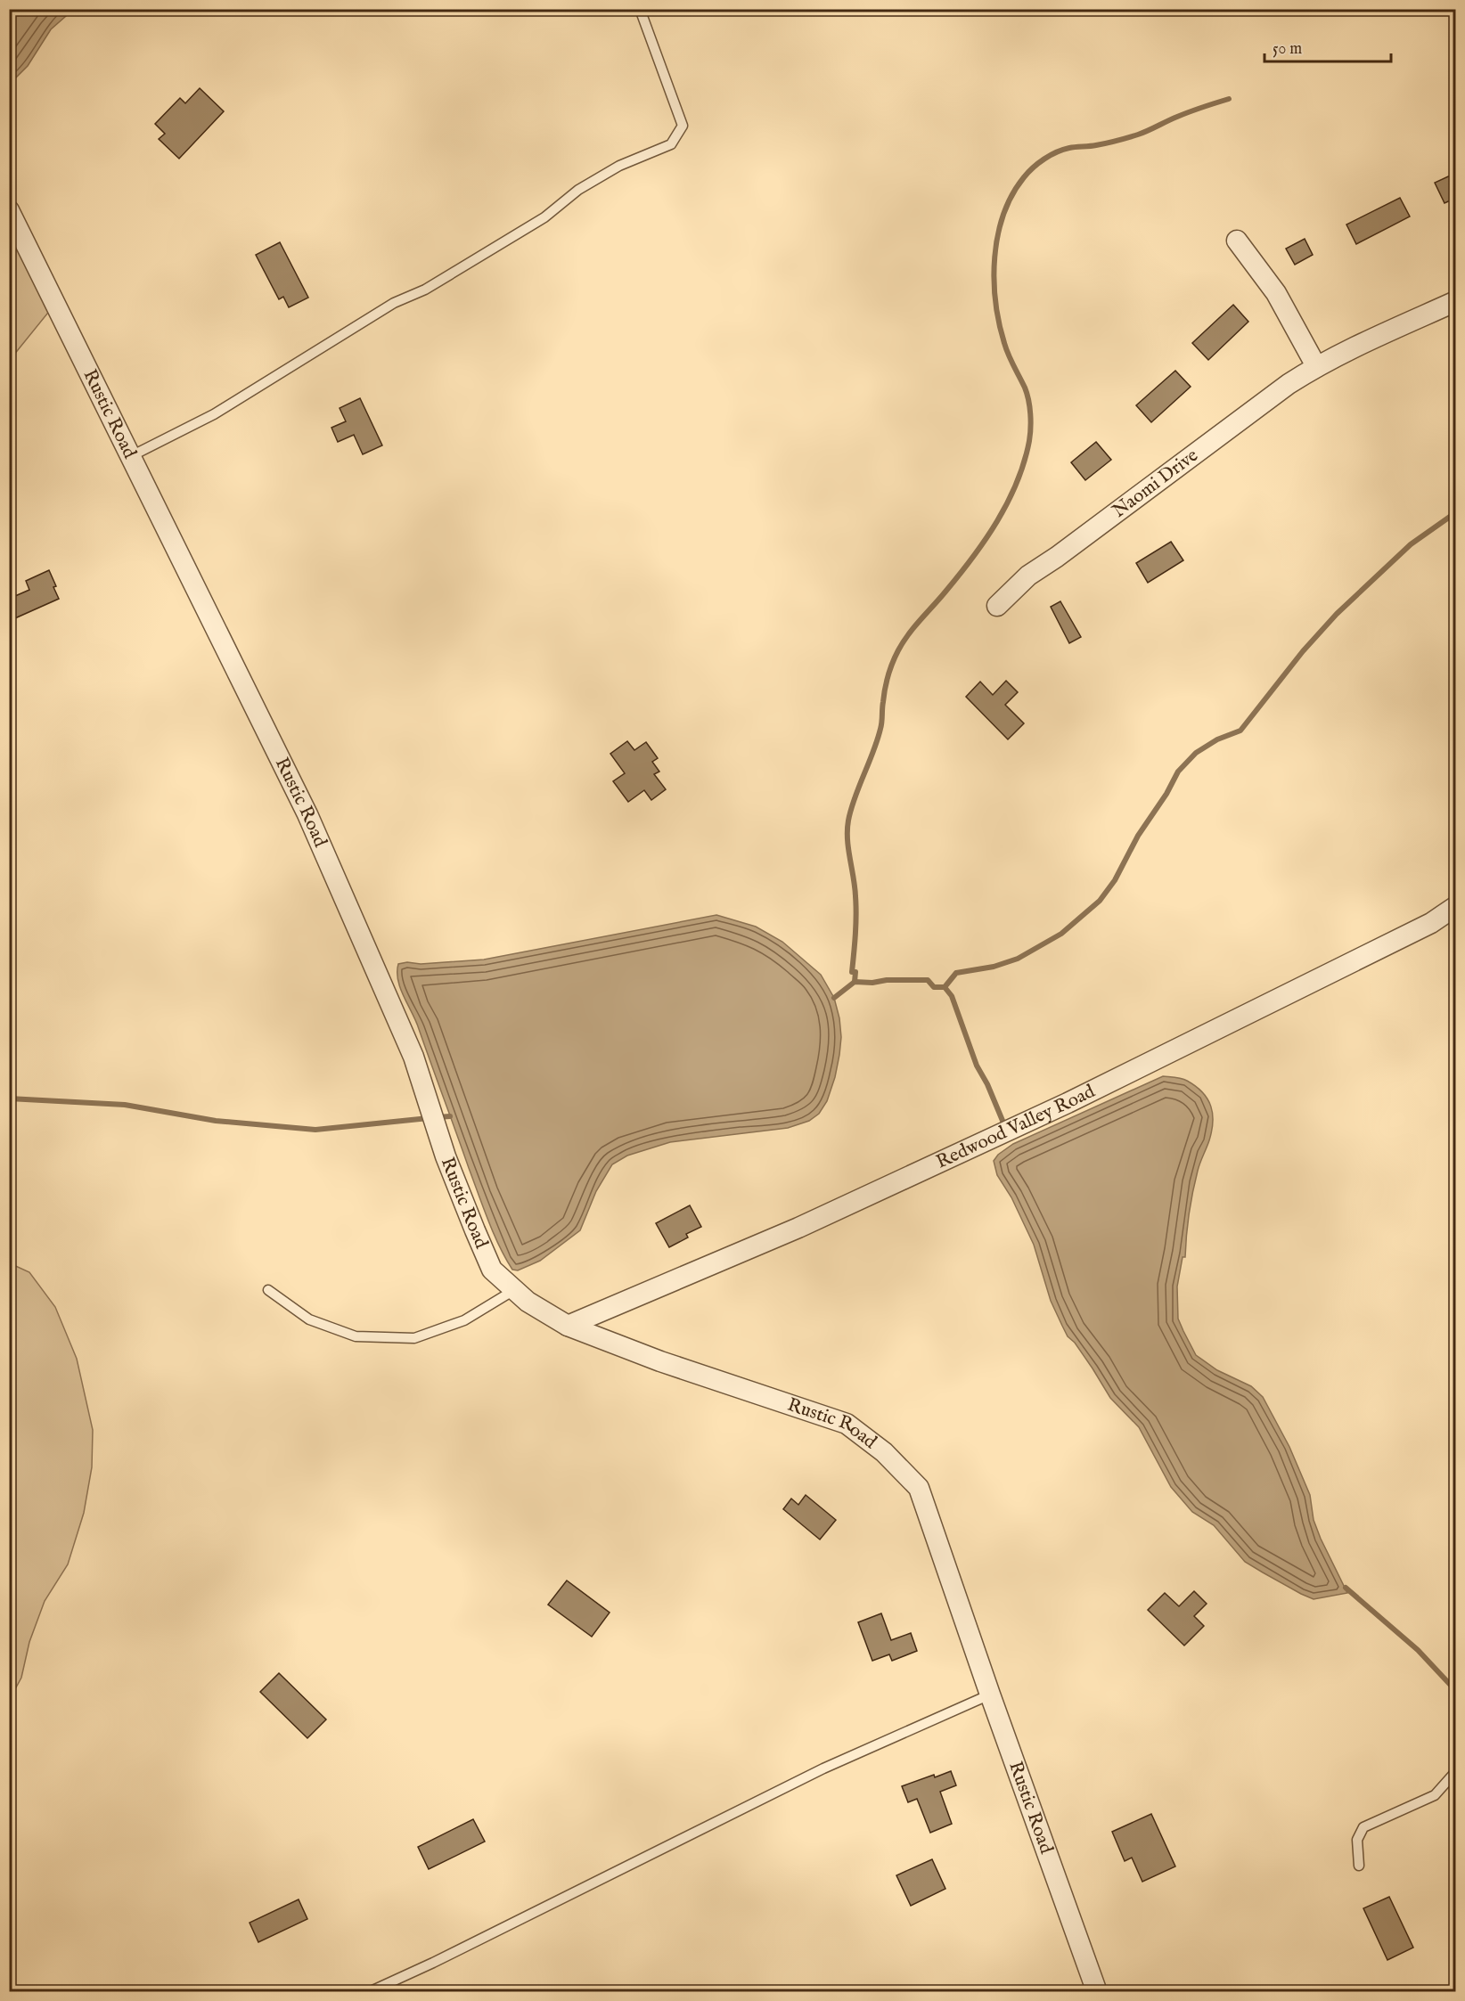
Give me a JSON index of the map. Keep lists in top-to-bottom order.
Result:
{
  "streets": {
    "street": ["Rustic Road", "Naomi Drive", "Redwood Valley Road"]
  },
  "crossings": [
    ["Rustic Road", "Redwood Valley Road"]
  ],
  "scale_bar": "50 m"
}
